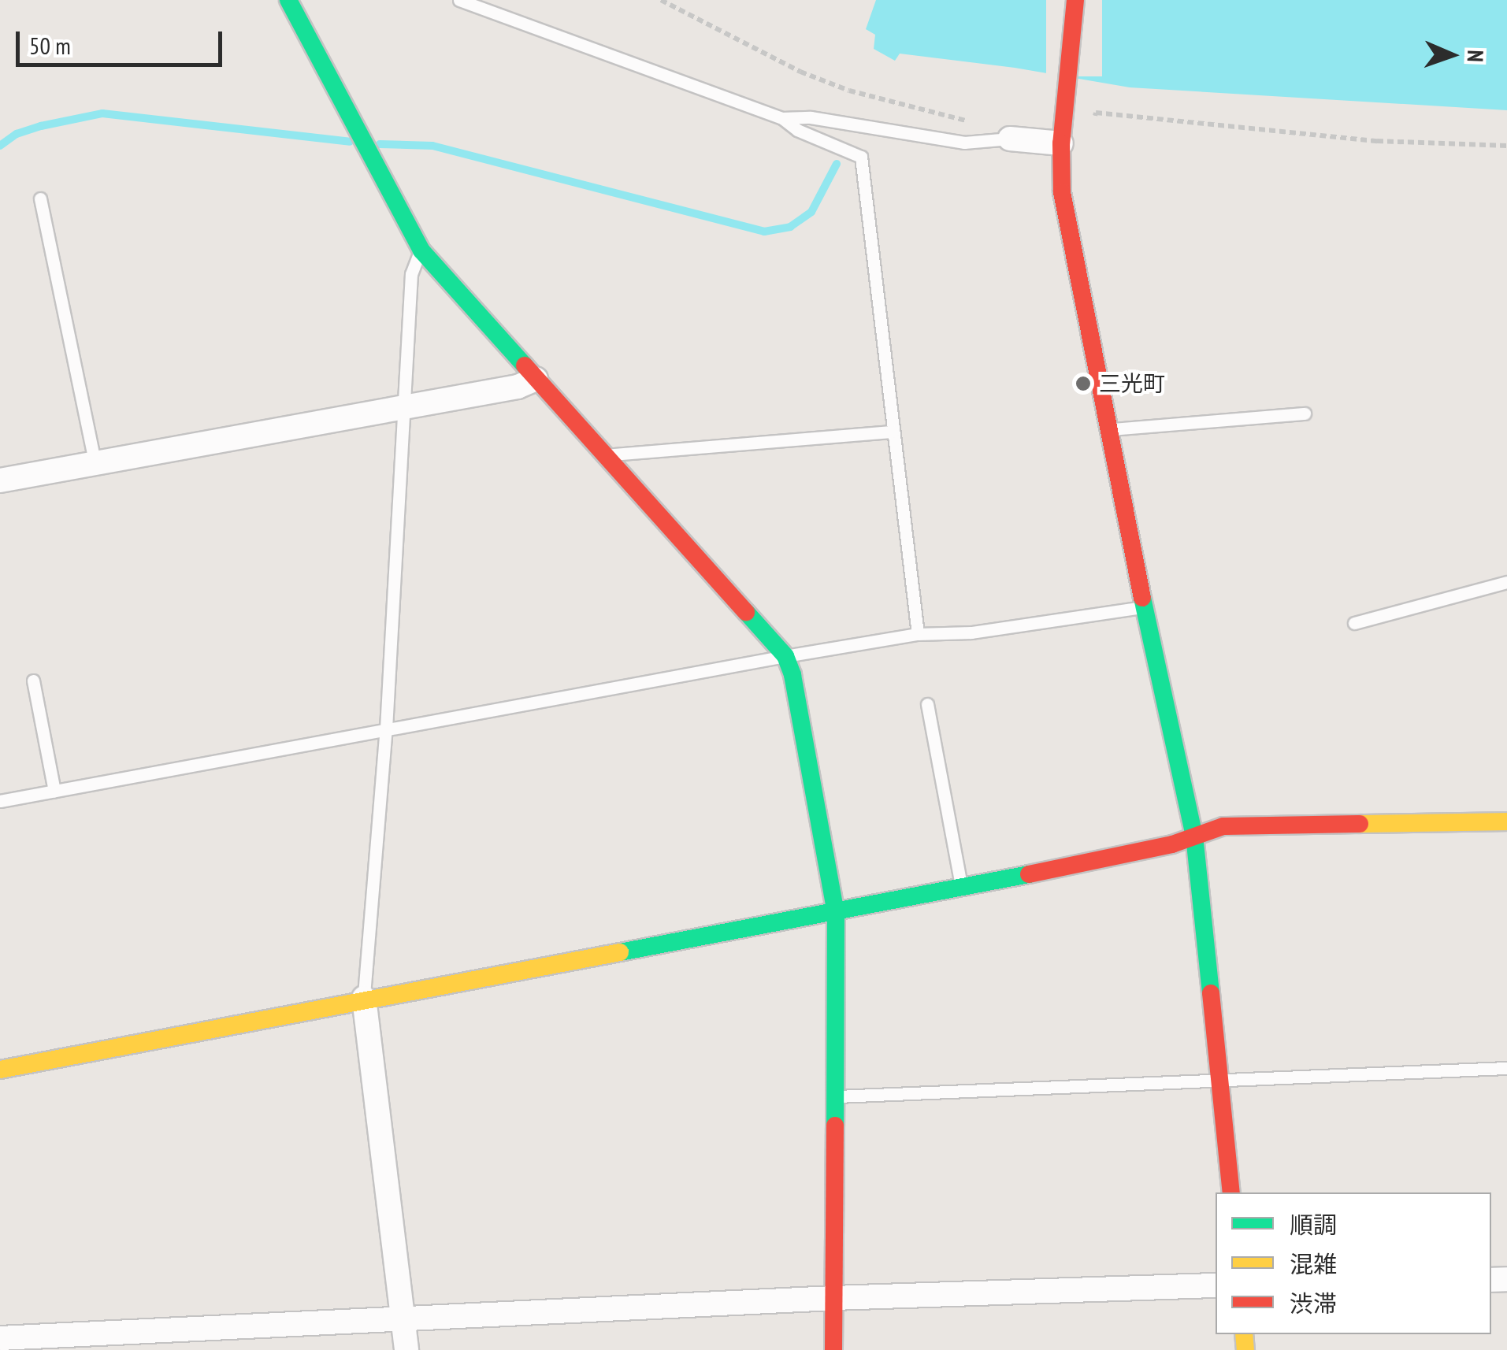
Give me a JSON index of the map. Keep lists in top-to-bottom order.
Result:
{
  "places": ["三光町"],
  "legend": ["順調", "混雑", "渋滞"],
  "scale_bar": "50 m",
  "north": "right"
}
